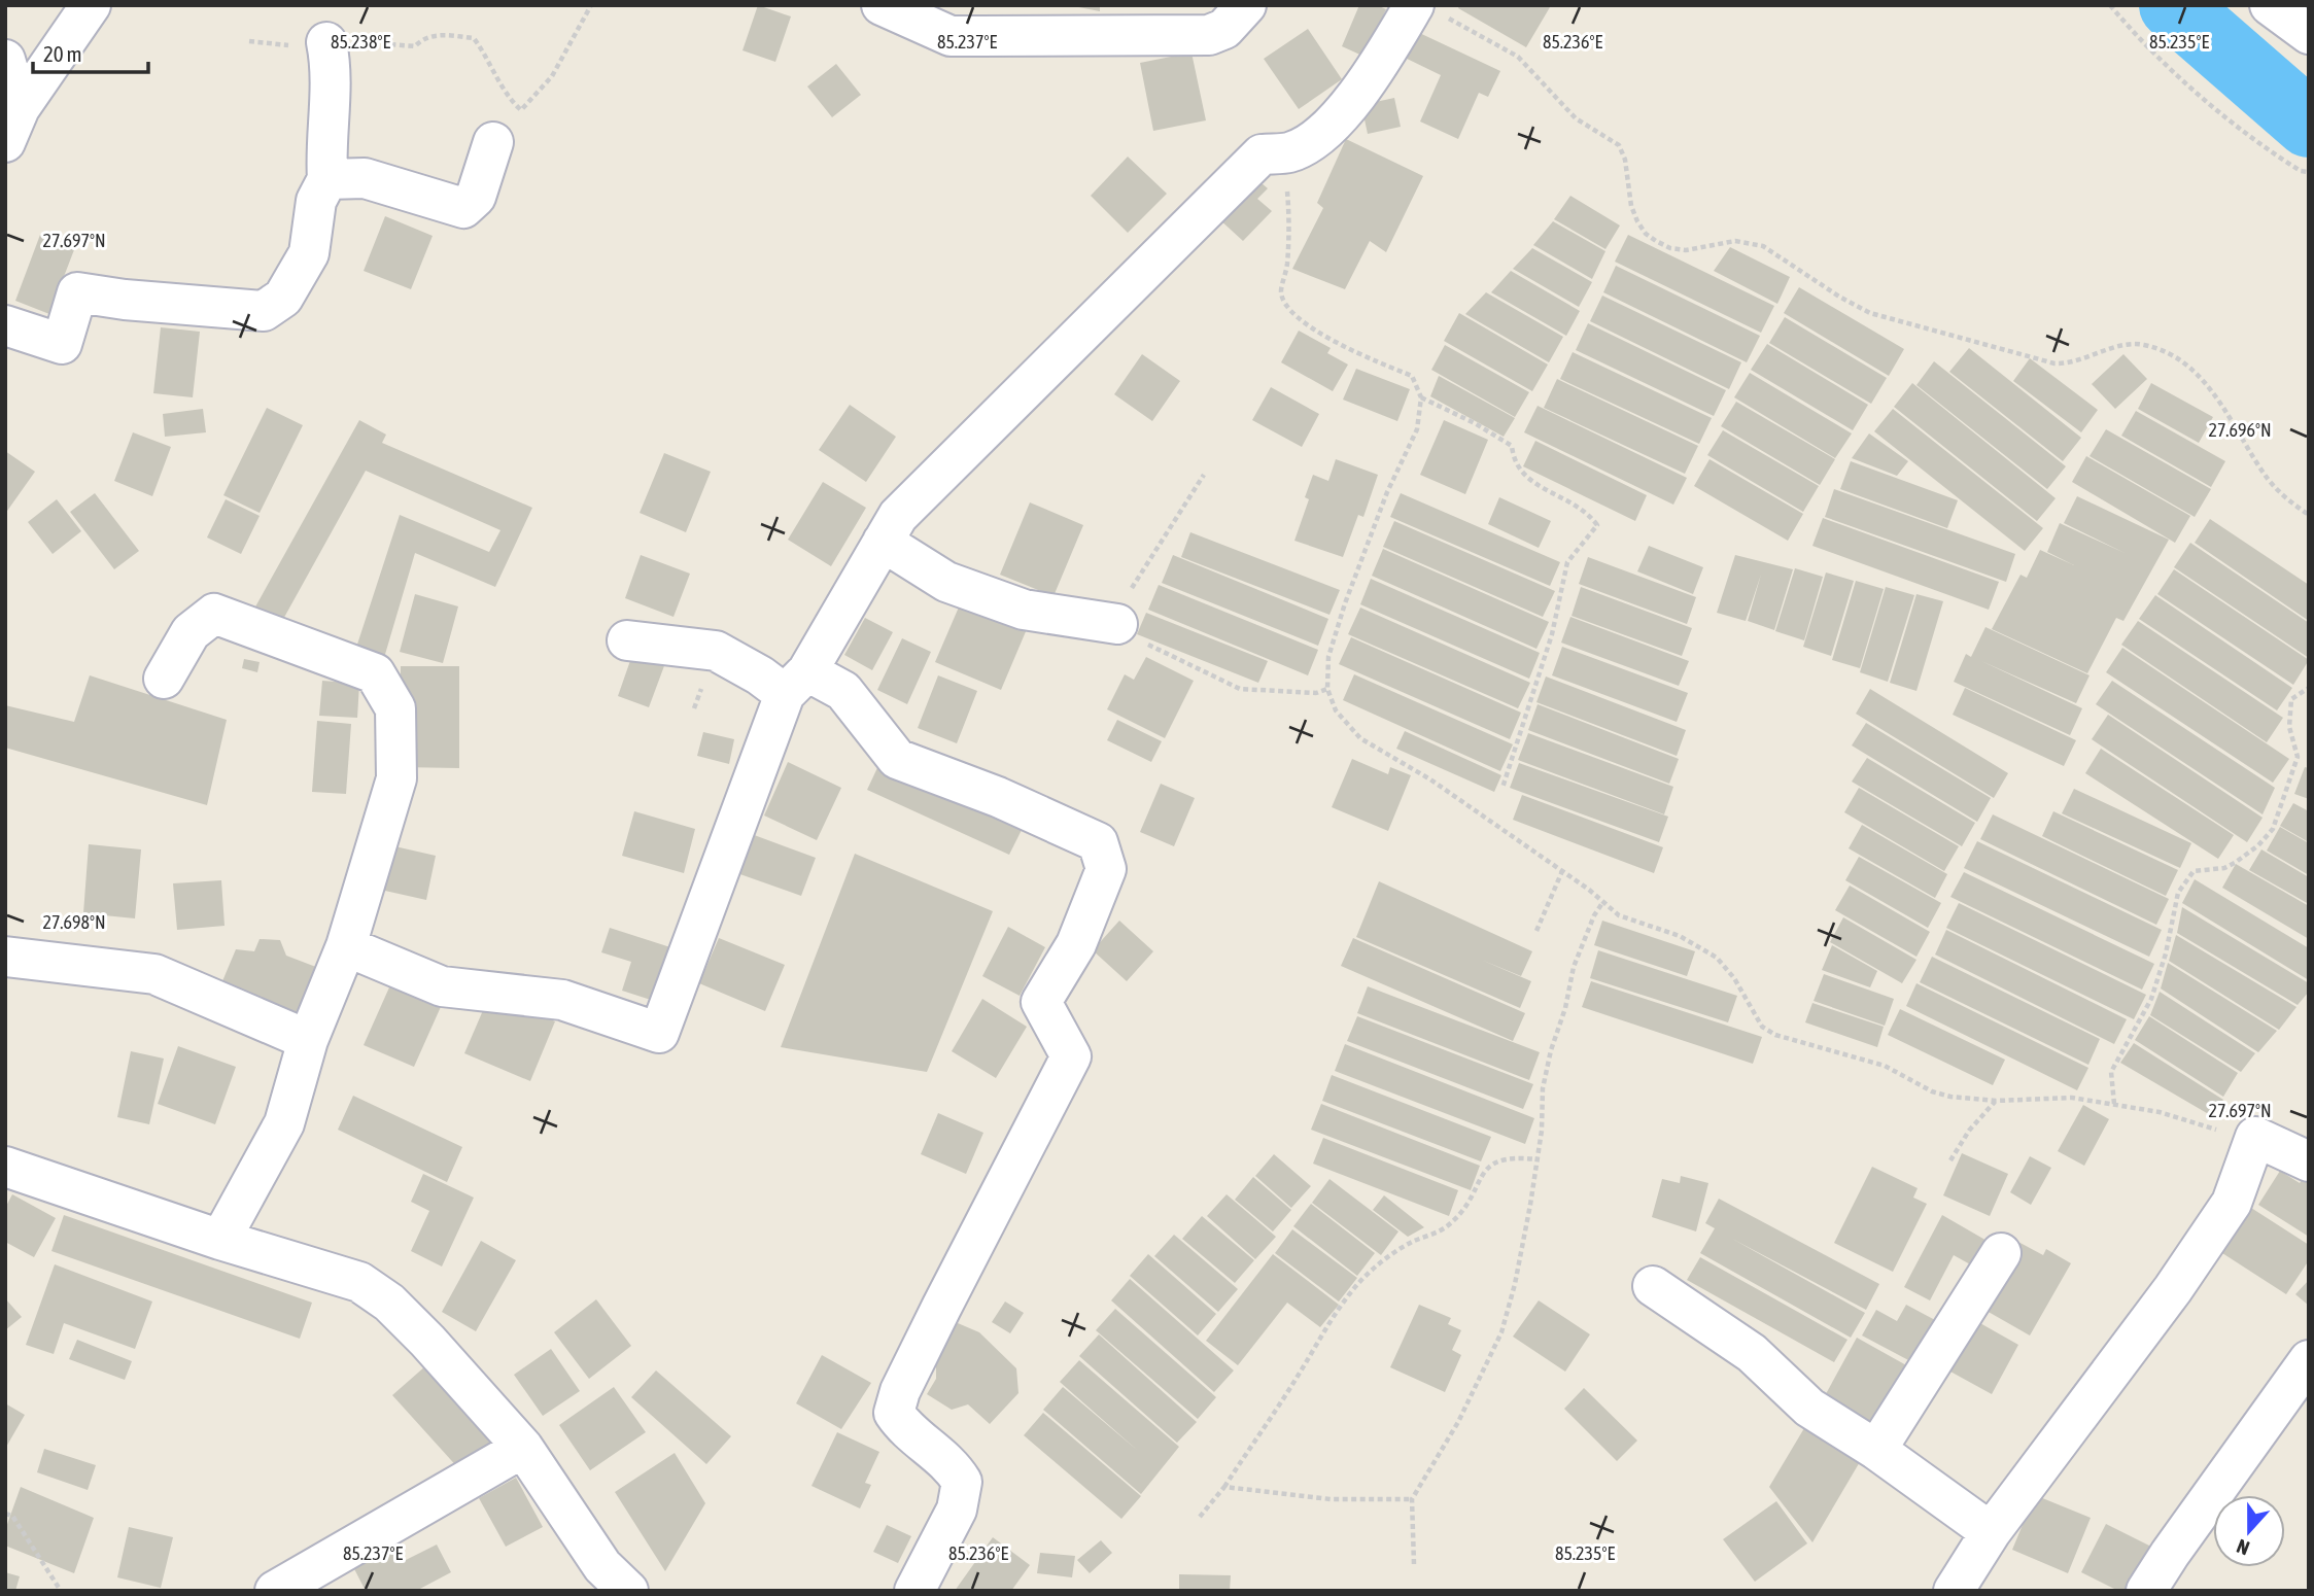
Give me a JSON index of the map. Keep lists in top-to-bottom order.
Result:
{
  "scale_bar": "20 m",
  "north": "bottom",
  "coordinates": [
    "85.238°E",
    "85.237°E",
    "85.236°E",
    "85.235°E",
    "27.697°N",
    "27.696°N",
    "27.698°N"
  ]
}
